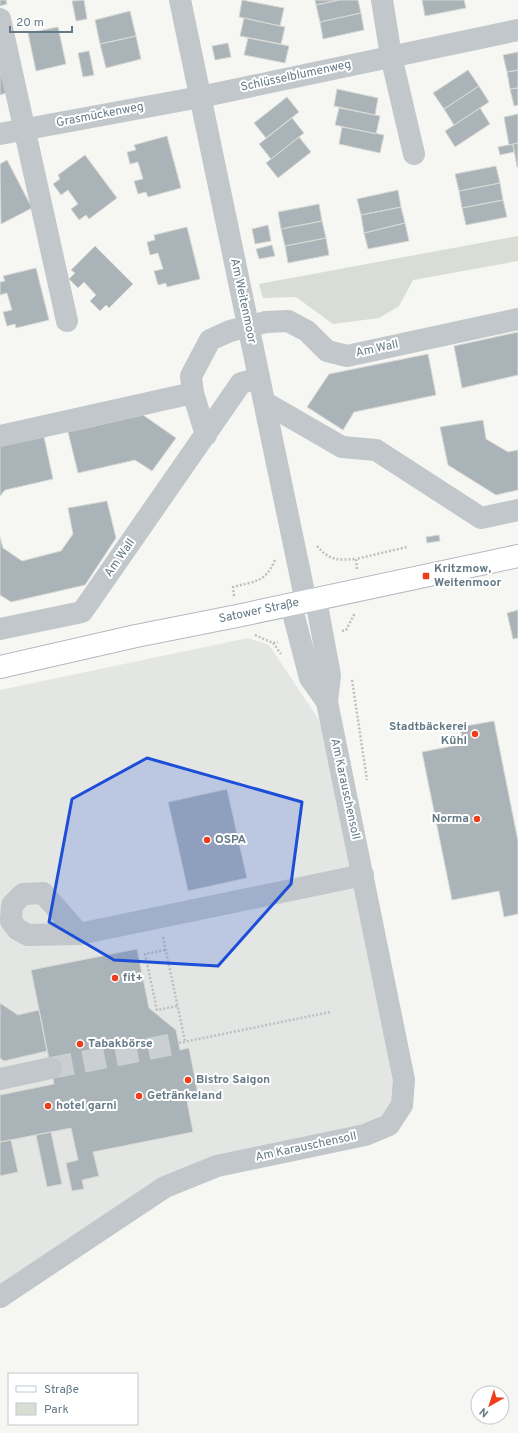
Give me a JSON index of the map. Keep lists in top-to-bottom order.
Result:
{
  "streets": {
    "main road": ["Satower Straße"],
    "street": [
      "Schlüsselblumenweg",
      "Grasmückenweg",
      "Am Weitenmoor",
      "Am Wall",
      "Am Karauschensoll"
    ]
  },
  "crossings": [
    ["Schlüsselblumenweg", "Grasmückenweg"],
    ["Schlüsselblumenweg", "Am Weitenmoor"],
    ["Grasmückenweg", "Am Weitenmoor"],
    ["Am Weitenmoor", "Am Wall"],
    ["Am Weitenmoor", "Satower Straße"],
    ["Am Weitenmoor", "Am Karauschensoll"],
    ["Satower Straße", "Am Karauschensoll"]
  ],
  "places": {
    "transit": ["Kritzmow, Weitenmoor"],
    "other": [
      "Stadtbäckerei Kühl",
      "Norma",
      "OSPA",
      "fit+",
      "Tabakbörse",
      "Bistro Saigon",
      "Getränkeland",
      "hotel garni"
    ]
  },
  "legend": ["Straße", "Park"],
  "scale_bar": "20 m",
  "north": "bottom left"
}
